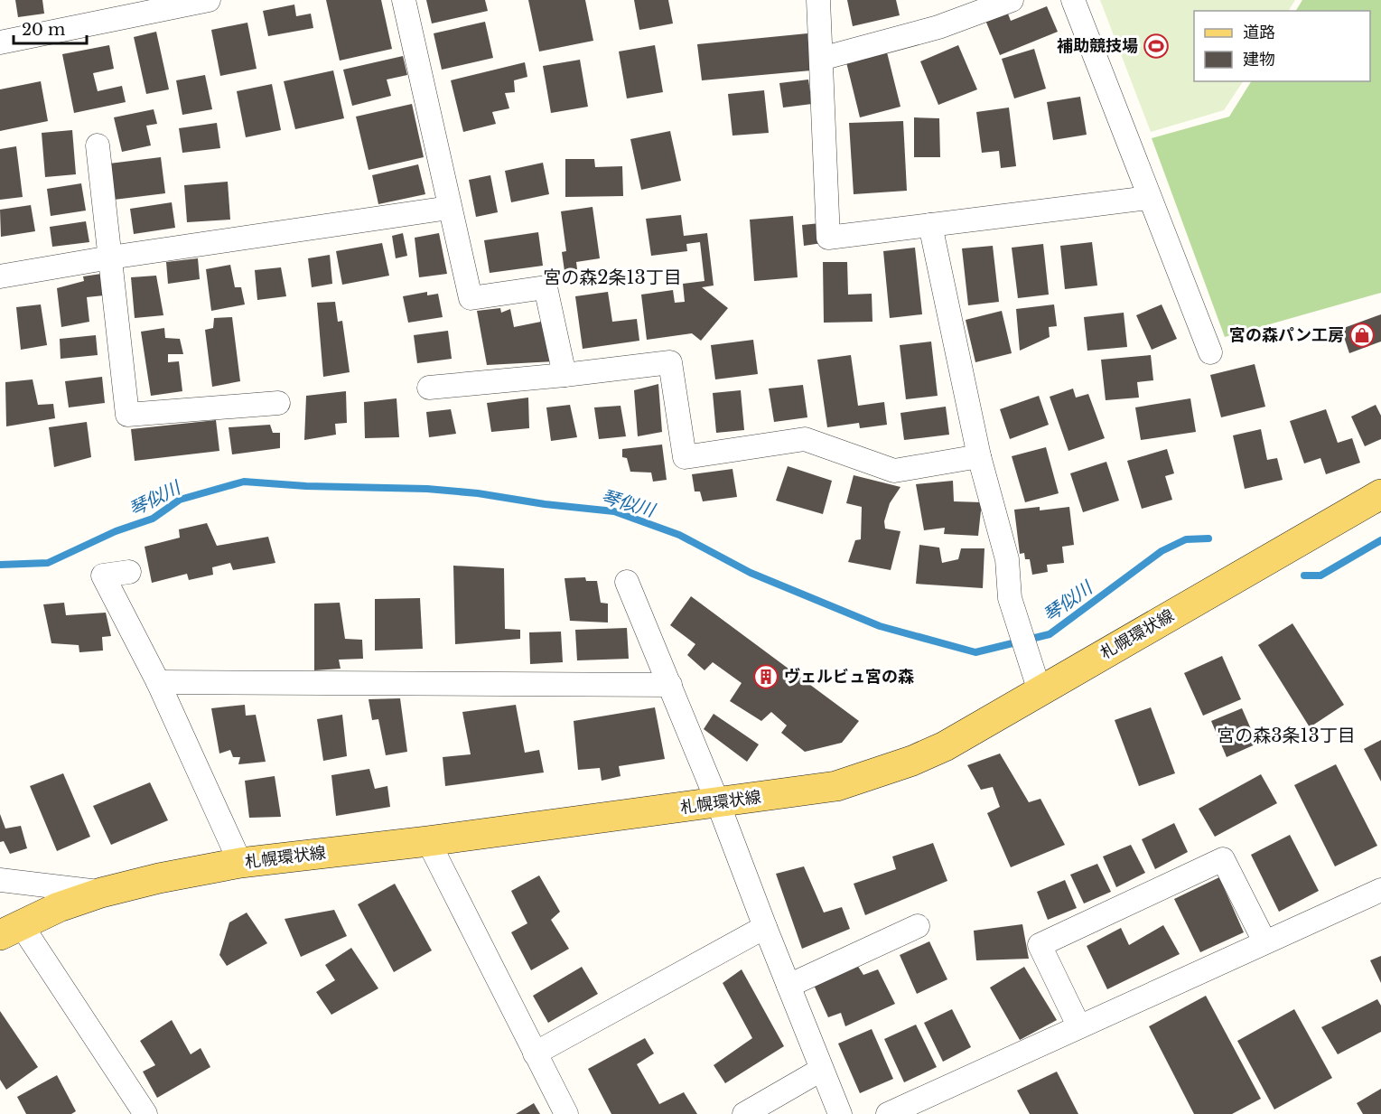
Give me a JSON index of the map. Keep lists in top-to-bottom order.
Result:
{
  "streets": {
    "main road": ["札幌環状線"]
  },
  "districts": ["宮の森2条13丁目", "宮の森3条13丁目"],
  "water": ["琴似川"],
  "places": {
    "sports": ["補助競技場"],
    "shop": ["宮の森パン工房"],
    "building": ["ヴェルビュ宮の森"]
  },
  "legend": ["道路", "建物"],
  "scale_bar": "20 m"
}
